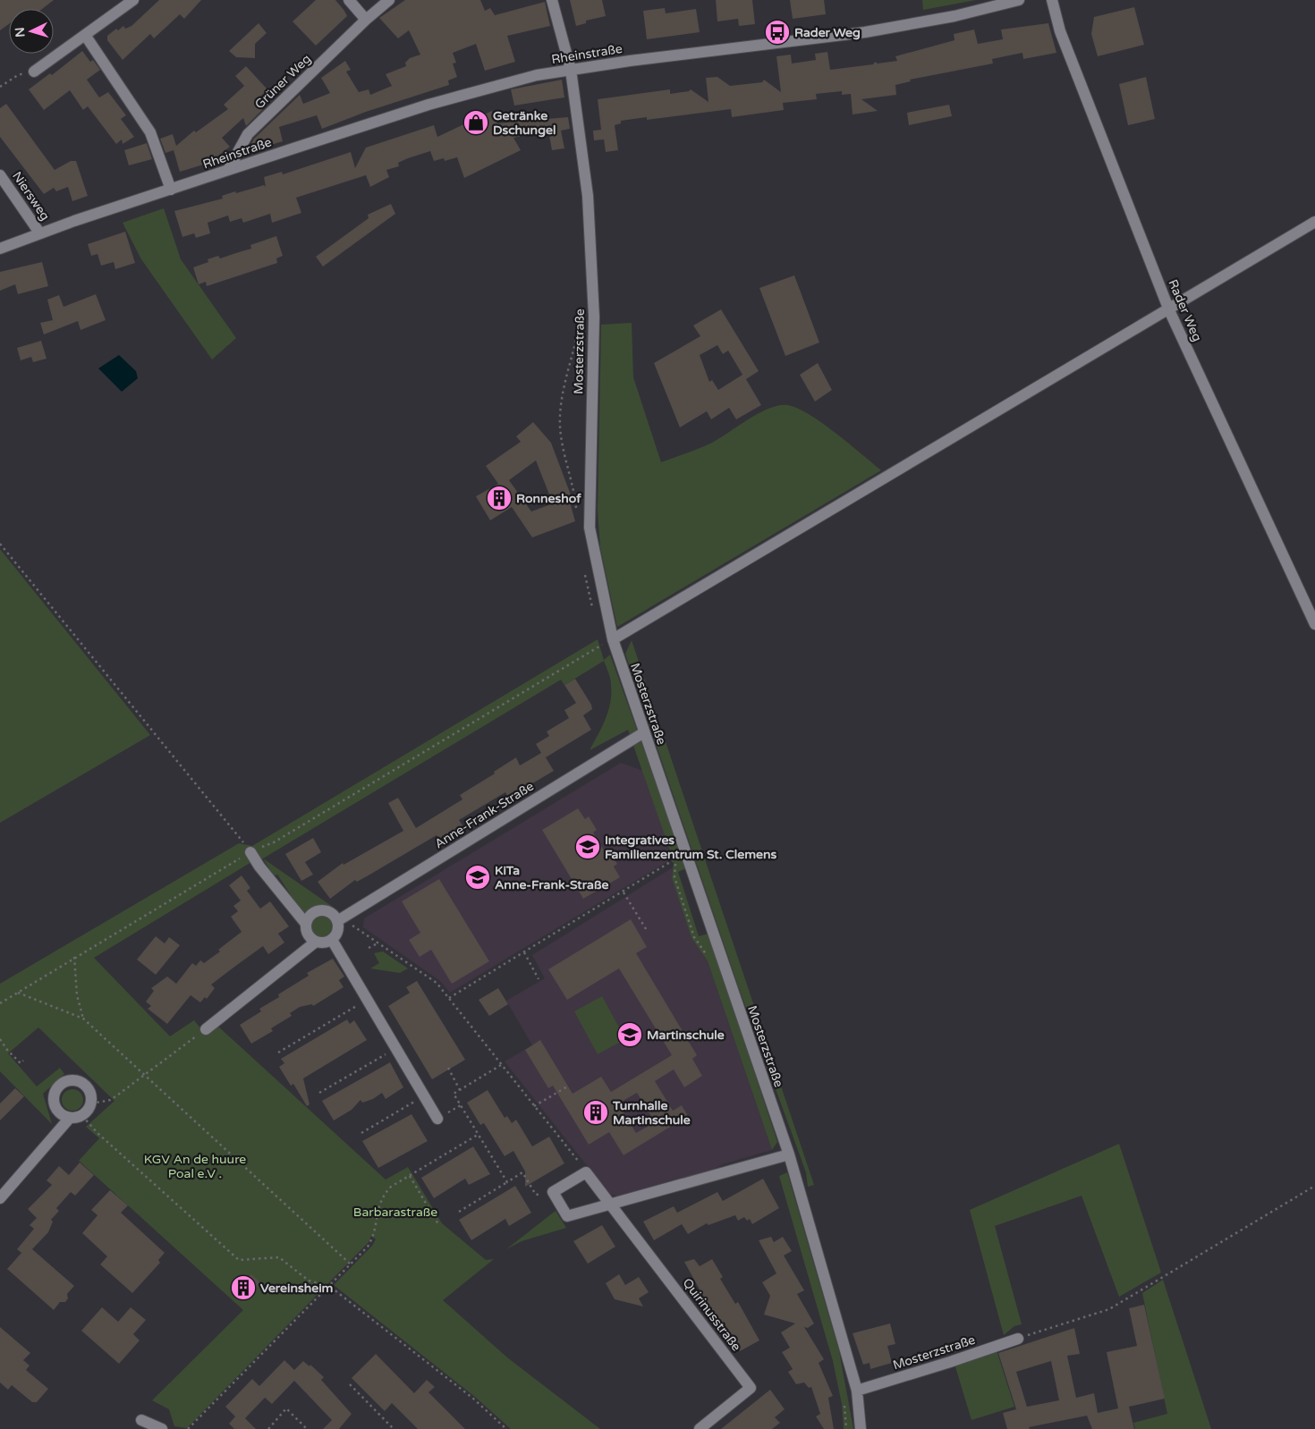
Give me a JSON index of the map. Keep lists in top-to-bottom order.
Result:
{
  "streets": {
    "street": [
      "Rheinstraße",
      "Grüner Weg",
      "Niersweg",
      "Rader Weg",
      "Mosterzstraße",
      "Anne-Frank-Straße",
      "Quirinusstraße"
    ]
  },
  "crossings": [
    ["Rheinstraße", "Grüner Weg"],
    ["Rheinstraße", "Niersweg"],
    ["Rheinstraße", "Mosterzstraße"],
    ["Mosterzstraße", "Anne-Frank-Straße"]
  ],
  "parks": ["KGV An de huure Poal e.V .", "Barbarastraße"],
  "places": {
    "bus stop": ["Rader Weg"],
    "shop": ["Getränke Dschungel"],
    "building": ["Ronneshof", "Turnhalle Martinschule", "Vereinsheim"],
    "school or university": ["Integratives Familienzentrum St. Clemens", "KiTa Anne-Frank-Straße", "Martinschule"]
  },
  "north": "left"
}
